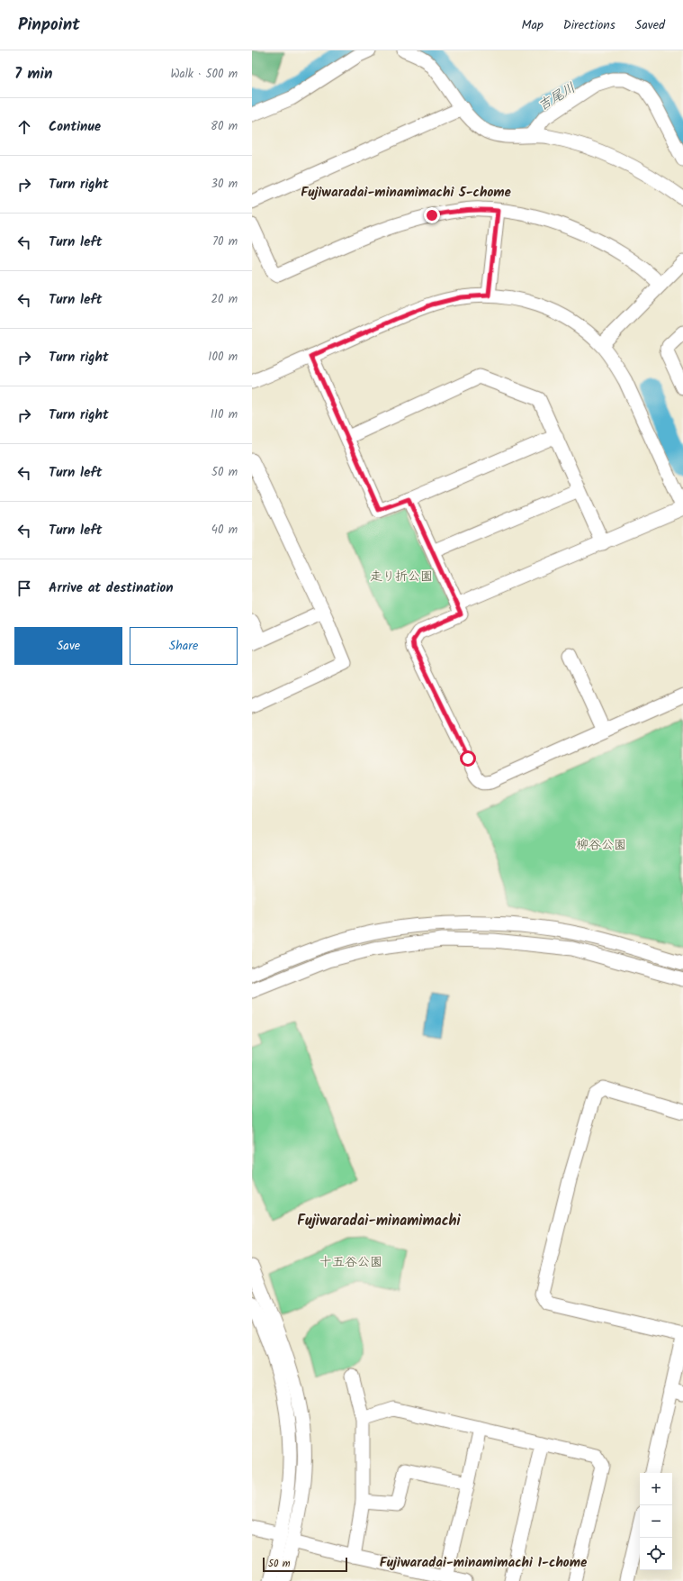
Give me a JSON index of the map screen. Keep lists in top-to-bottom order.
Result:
{
  "districts": ["Fujiwaradai-minamimachi 5-chome", "Fujiwaradai-minamimachi", "Fujiwaradai-minamimachi 1-chome"],
  "water": ["吉尾川"],
  "parks": ["走り折公園", "柳谷公園", "十五谷公園"],
  "scale_bar": "50 m",
  "page": {
    "header": "Pinpoint",
    "nav": ["Map", "Directions", "Saved"],
    "heading": ["7 min", "Walk · 500 m"],
    "list": [
      ["Continue", "80 m"],
      ["Turn right", "30 m"],
      ["Turn left", "70 m"],
      ["Turn left", "20 m"],
      ["Turn right", "100 m"],
      ["Turn right", "110 m"],
      ["Turn left", "50 m"],
      ["Turn left", "40 m"],
      "Arrive at destination"
    ],
    "buttons": ["Save", "Share"],
    "map_buttons": ["+", "−"],
    "scale": "50 m"
  }
}
